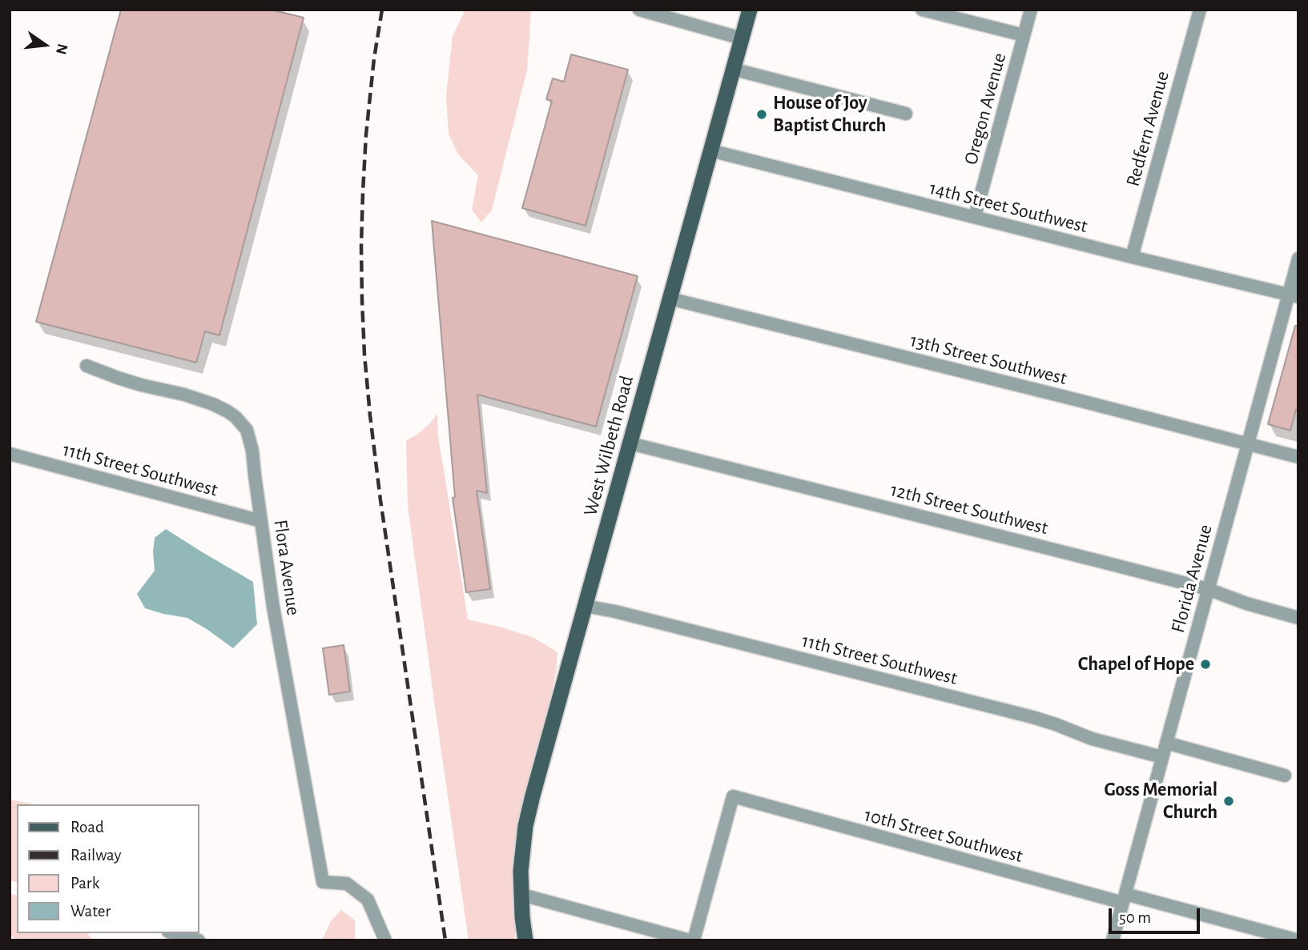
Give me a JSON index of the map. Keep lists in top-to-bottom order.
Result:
{
  "streets": {
    "main road": ["West Wilbeth Road"],
    "street": [
      "Oregon Avenue",
      "Redfern Avenue",
      "14th Street Southwest",
      "13th Street Southwest",
      "11th Street Southwest",
      "12th Street Southwest",
      "Flora Avenue",
      "Florida Avenue",
      "10th Street Southwest"
    ]
  },
  "crossings": [
    ["Oregon Avenue", "14th Street Southwest"],
    ["Redfern Avenue", "14th Street Southwest"],
    ["14th Street Southwest", "West Wilbeth Road"],
    ["14th Street Southwest", "Florida Avenue"],
    ["13th Street Southwest", "West Wilbeth Road"],
    ["13th Street Southwest", "Florida Avenue"],
    ["West Wilbeth Road", "11th Street Southwest"],
    ["West Wilbeth Road", "12th Street Southwest"],
    ["11th Street Southwest", "Flora Avenue"],
    ["11th Street Southwest", "Florida Avenue"],
    ["12th Street Southwest", "Florida Avenue"],
    ["Florida Avenue", "10th Street Southwest"]
  ],
  "places": ["House of Joy Baptist Church", "Chapel of Hope", "Goss Memorial Church"],
  "legend": [
    "Road",
    "Railway",
    "Park",
    "Water"
  ],
  "scale_bar": "50 m",
  "north": "right"
}
